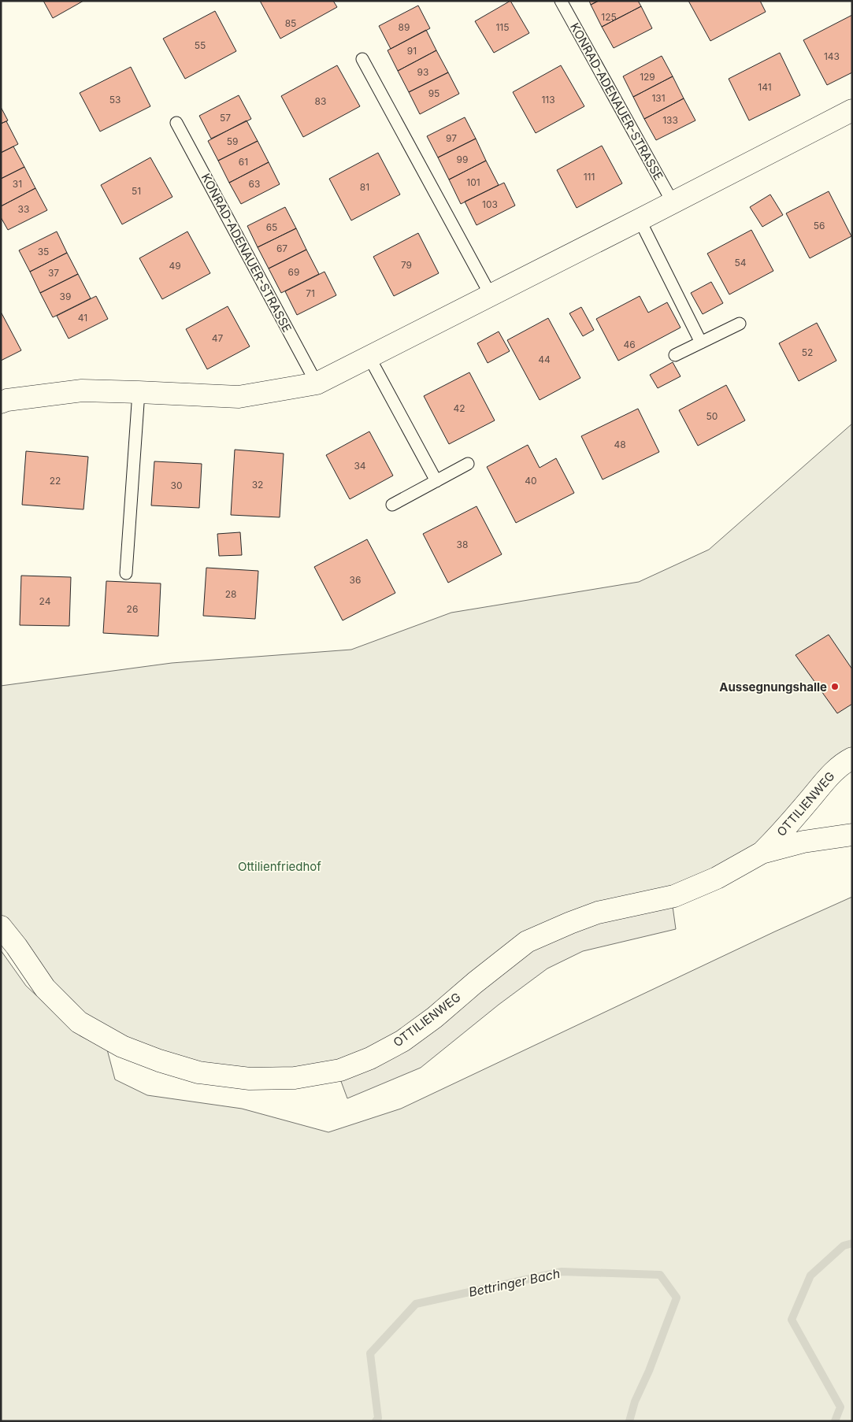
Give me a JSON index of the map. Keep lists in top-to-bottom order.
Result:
{
  "streets": {
    "street": ["OTTILIENWEG"],
    "lane": ["KONRAD-ADENAUER-STRASSE"]
  },
  "water": ["Bettringer Bach"],
  "parks": ["Ottilienfriedhof"],
  "places": ["Aussegnungshalle"],
  "house_numbers": [
    "125",
    "85",
    "89",
    "115",
    "55",
    "91",
    "143",
    "93",
    "129",
    "141",
    "95",
    "131",
    "53",
    "113",
    "83",
    "57",
    "133",
    "97",
    "59",
    "99",
    "61",
    "111",
    "101",
    "31",
    "63",
    "81",
    "51",
    "103",
    "33",
    "56",
    "65",
    "67",
    "35",
    "54",
    "79",
    "49",
    "69",
    "37",
    "71",
    "39",
    "41",
    "47",
    "46",
    "52",
    "44",
    "42",
    "50",
    "48",
    "34",
    "22",
    "40",
    "32",
    "30",
    "38",
    "36",
    "28",
    "24",
    "26"
  ]
}
